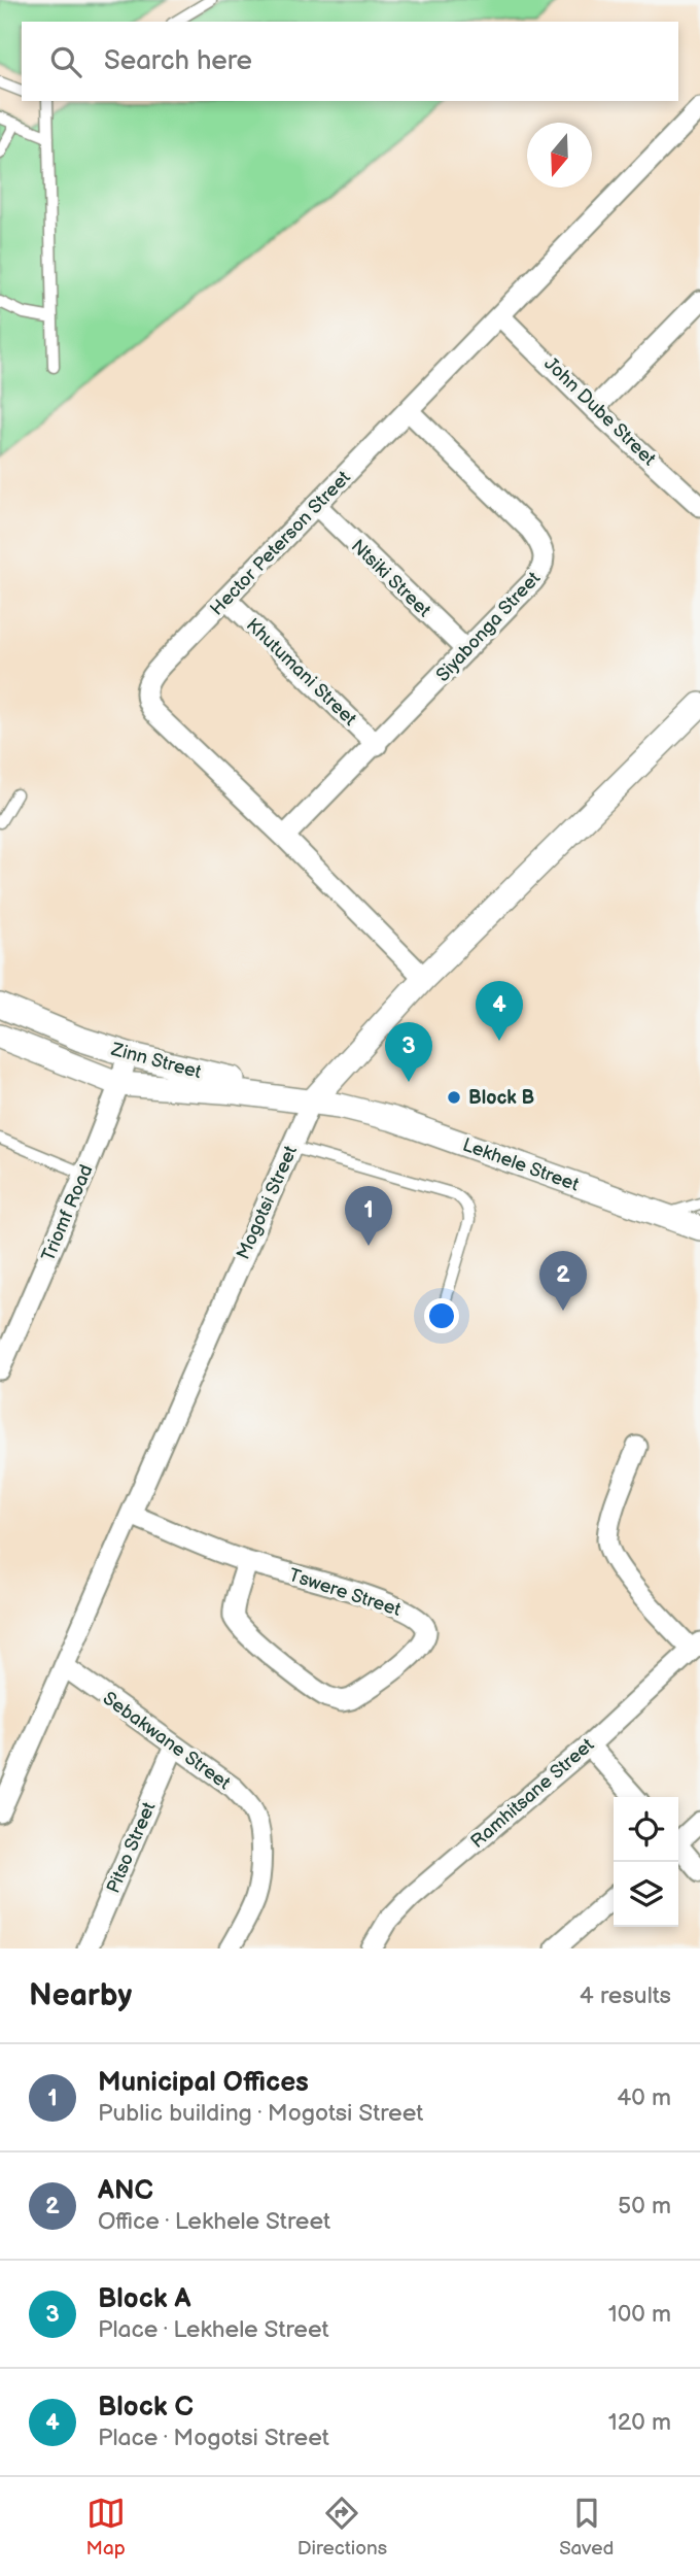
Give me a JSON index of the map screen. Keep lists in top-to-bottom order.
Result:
{
  "streets": {
    "street": [
      "John Dube Street",
      "Hector Peterson Street",
      "Ntsiki Street",
      "Siyabonga Street",
      "Khutumani Street",
      "Zinn Street",
      "Lekhele Street",
      "Mogotsi Street",
      "Triomf Road",
      "Tswere Street",
      "Sebakwane Street",
      "Ramhitsane Street",
      "Pitso Street"
    ]
  },
  "crossings": [
    ["John Dube Street", "Hector Peterson Street"],
    ["Hector Peterson Street", "Ntsiki Street"],
    ["Hector Peterson Street", "Siyabonga Street"],
    ["Hector Peterson Street", "Khutumani Street"],
    ["Hector Peterson Street", "Mogotsi Street"],
    ["Ntsiki Street", "Siyabonga Street"],
    ["Siyabonga Street", "Khutumani Street"],
    ["Zinn Street", "Lekhele Street"],
    ["Zinn Street", "Mogotsi Street"],
    ["Zinn Street", "Triomf Road"],
    ["Lekhele Street", "Mogotsi Street"],
    ["Mogotsi Street", "Tswere Street"],
    ["Mogotsi Street", "Sebakwane Street"],
    ["Sebakwane Street", "Pitso Street"]
  ],
  "places": ["Block B"],
  "north": "bottom",
  "page": {
    "search": "Search here",
    "pins": [
      "4",
      "3",
      "1",
      "2"
    ],
    "heading": ["Nearby", "4 results"],
    "list": [
      {
        "mark": "1",
        "name": "Municipal Offices",
        "note": "Public building · Mogotsi Street",
        "value": "40 m"
      },
      {
        "mark": "2",
        "name": "ANC",
        "note": "Office · Lekhele Street",
        "value": "50 m"
      },
      {
        "mark": "3",
        "name": "Block A",
        "note": "Place · Lekhele Street",
        "value": "100 m"
      },
      {
        "mark": "4",
        "name": "Block C",
        "note": "Place · Mogotsi Street",
        "value": "120 m"
      }
    ],
    "nav": ["Map", "Directions", "Saved"]
  }
}
